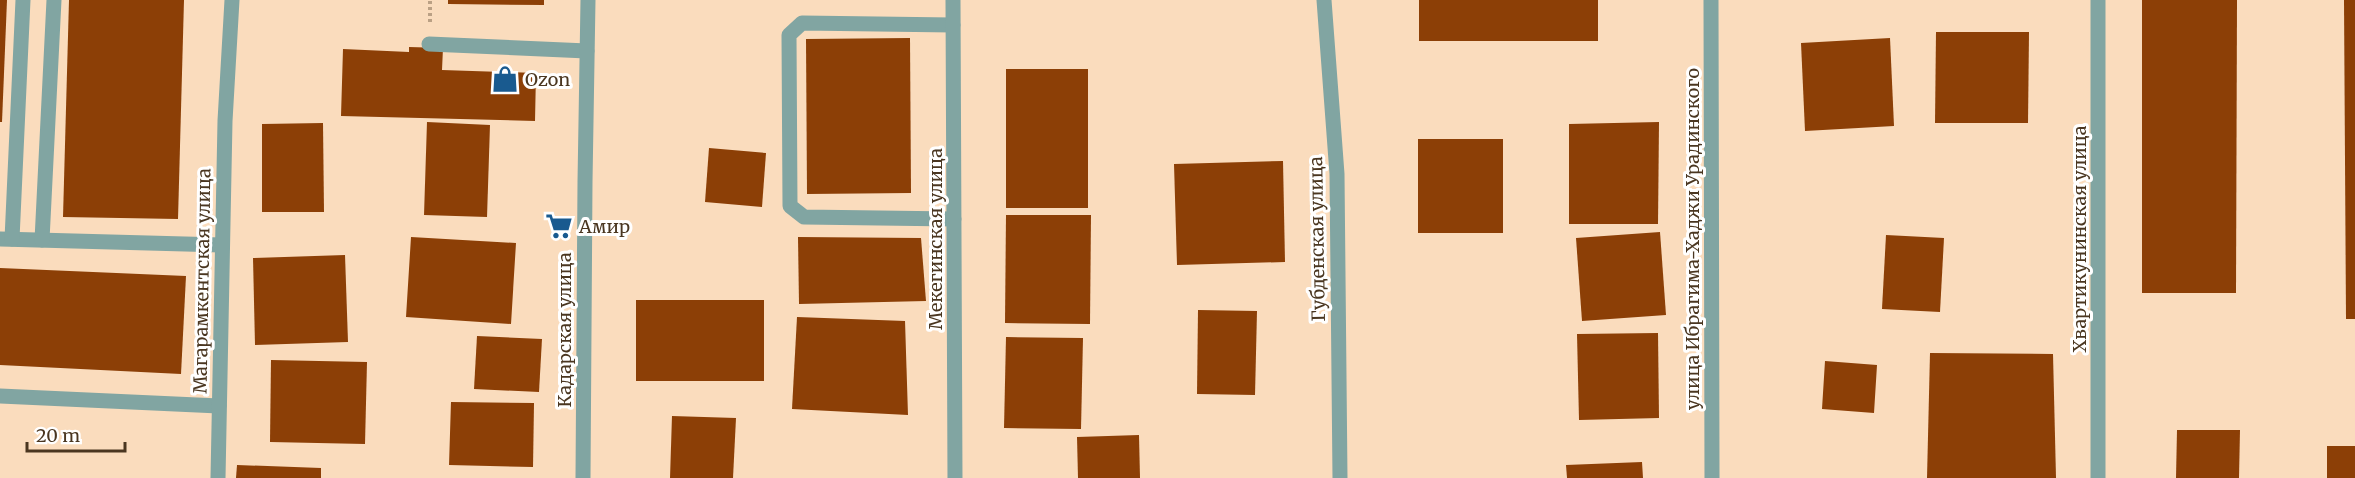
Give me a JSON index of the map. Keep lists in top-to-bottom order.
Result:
{
  "streets": {
    "street": [
      "Мекегинская улица",
      "Губденская улица",
      "улица Ибрагима-Хаджи Урадинского",
      "Хвартикунинская улица",
      "Магарамкентская улица",
      "Кадарская улица"
    ]
  },
  "places": {
    "shop": ["Ozon"],
    "supermarket": ["Амир"]
  },
  "scale_bar": "20 m"
}
